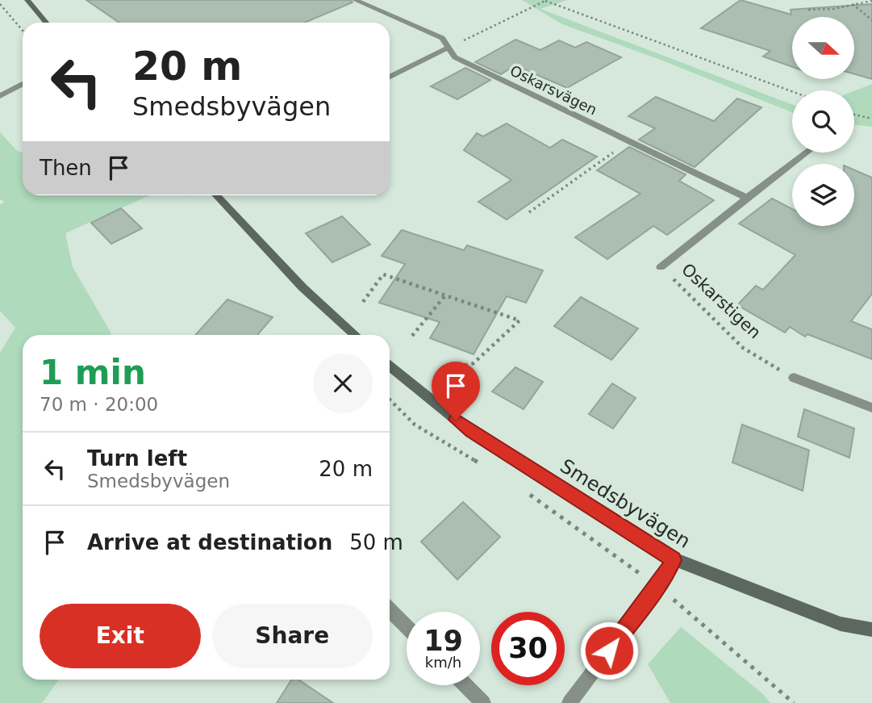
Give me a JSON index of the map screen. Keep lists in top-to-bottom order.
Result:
{
  "streets": {
    "main road": ["Smedsbyvägen"],
    "street": ["Oskarsvägen", "Oskarstigen"]
  },
  "crossings": [
    ["Oskarsvägen", "Oskarstigen"]
  ],
  "north": "right",
  "page": {
    "turn": ["20 m", "Smedsbyvägen"],
    "then": "Then",
    "heading": ["1 min", "70 m · 20:00"],
    "list": [
      {
        "name": "Turn left",
        "note": "Smedsbyvägen",
        "value": "20 m"
      },
      {
        "name": "Arrive at destination",
        "value": "50 m"
      }
    ],
    "buttons": ["Exit", "Share"],
    "speed": "19 km/h",
    "limit": "30"
  }
}
